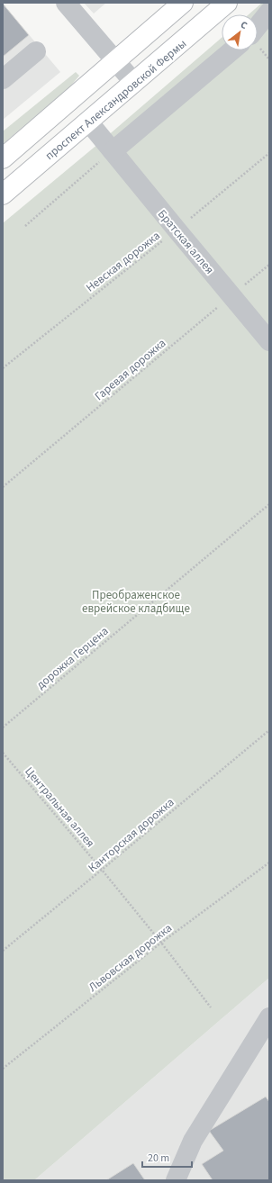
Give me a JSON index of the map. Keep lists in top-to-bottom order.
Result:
{
  "streets": {
    "main road": ["проспект Александровской Фермы"],
    "street": ["Братская аллея"],
    "path": [
      "Невская дорожка",
      "Гаревая дорожка",
      "дорожка Герцена",
      "Центральная аллея",
      "Канторская дорожка",
      "Львовская дорожка"
    ]
  },
  "crossings": [
    ["проспект Александровской Фермы", "Братская аллея"],
    ["Братская аллея", "Невская дорожка"],
    ["Братская аллея", "Гаревая дорожка"],
    ["Центральная аллея", "Канторская дорожка"],
    ["Центральная аллея", "Львовская дорожка"]
  ],
  "parks": ["Преображенское еврейское кладбище"],
  "scale_bar": "20 m",
  "north": "top right"
}
